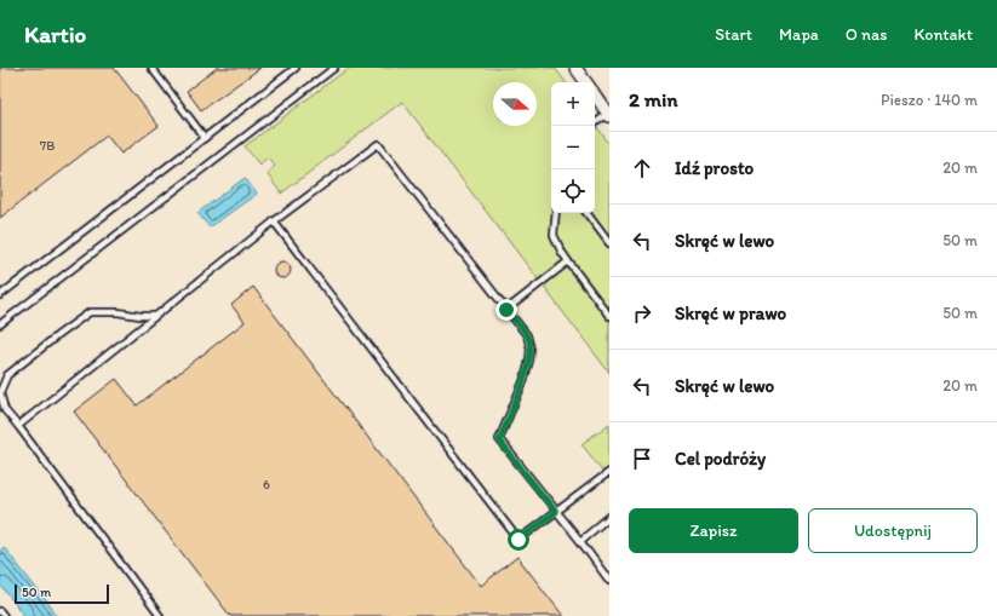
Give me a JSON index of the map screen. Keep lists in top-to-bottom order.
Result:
{
  "house_numbers": ["7B", "6"],
  "scale_bar": "50 m",
  "north": "right",
  "page": {
    "header": "Kartio",
    "nav": [
      "Start",
      "Mapa",
      "O nas",
      "Kontakt"
    ],
    "heading": ["2 min", "Pieszo · 140 m"],
    "map_buttons": ["+", "−"],
    "list": [
      ["Idź prosto", "20 m"],
      ["Skręć w lewo", "50 m"],
      ["Skręć w prawo", "50 m"],
      ["Skręć w lewo", "20 m"],
      "Cel podróży"
    ],
    "buttons": ["Zapisz", "Udostępnij"],
    "scale": "50 m"
  }
}
